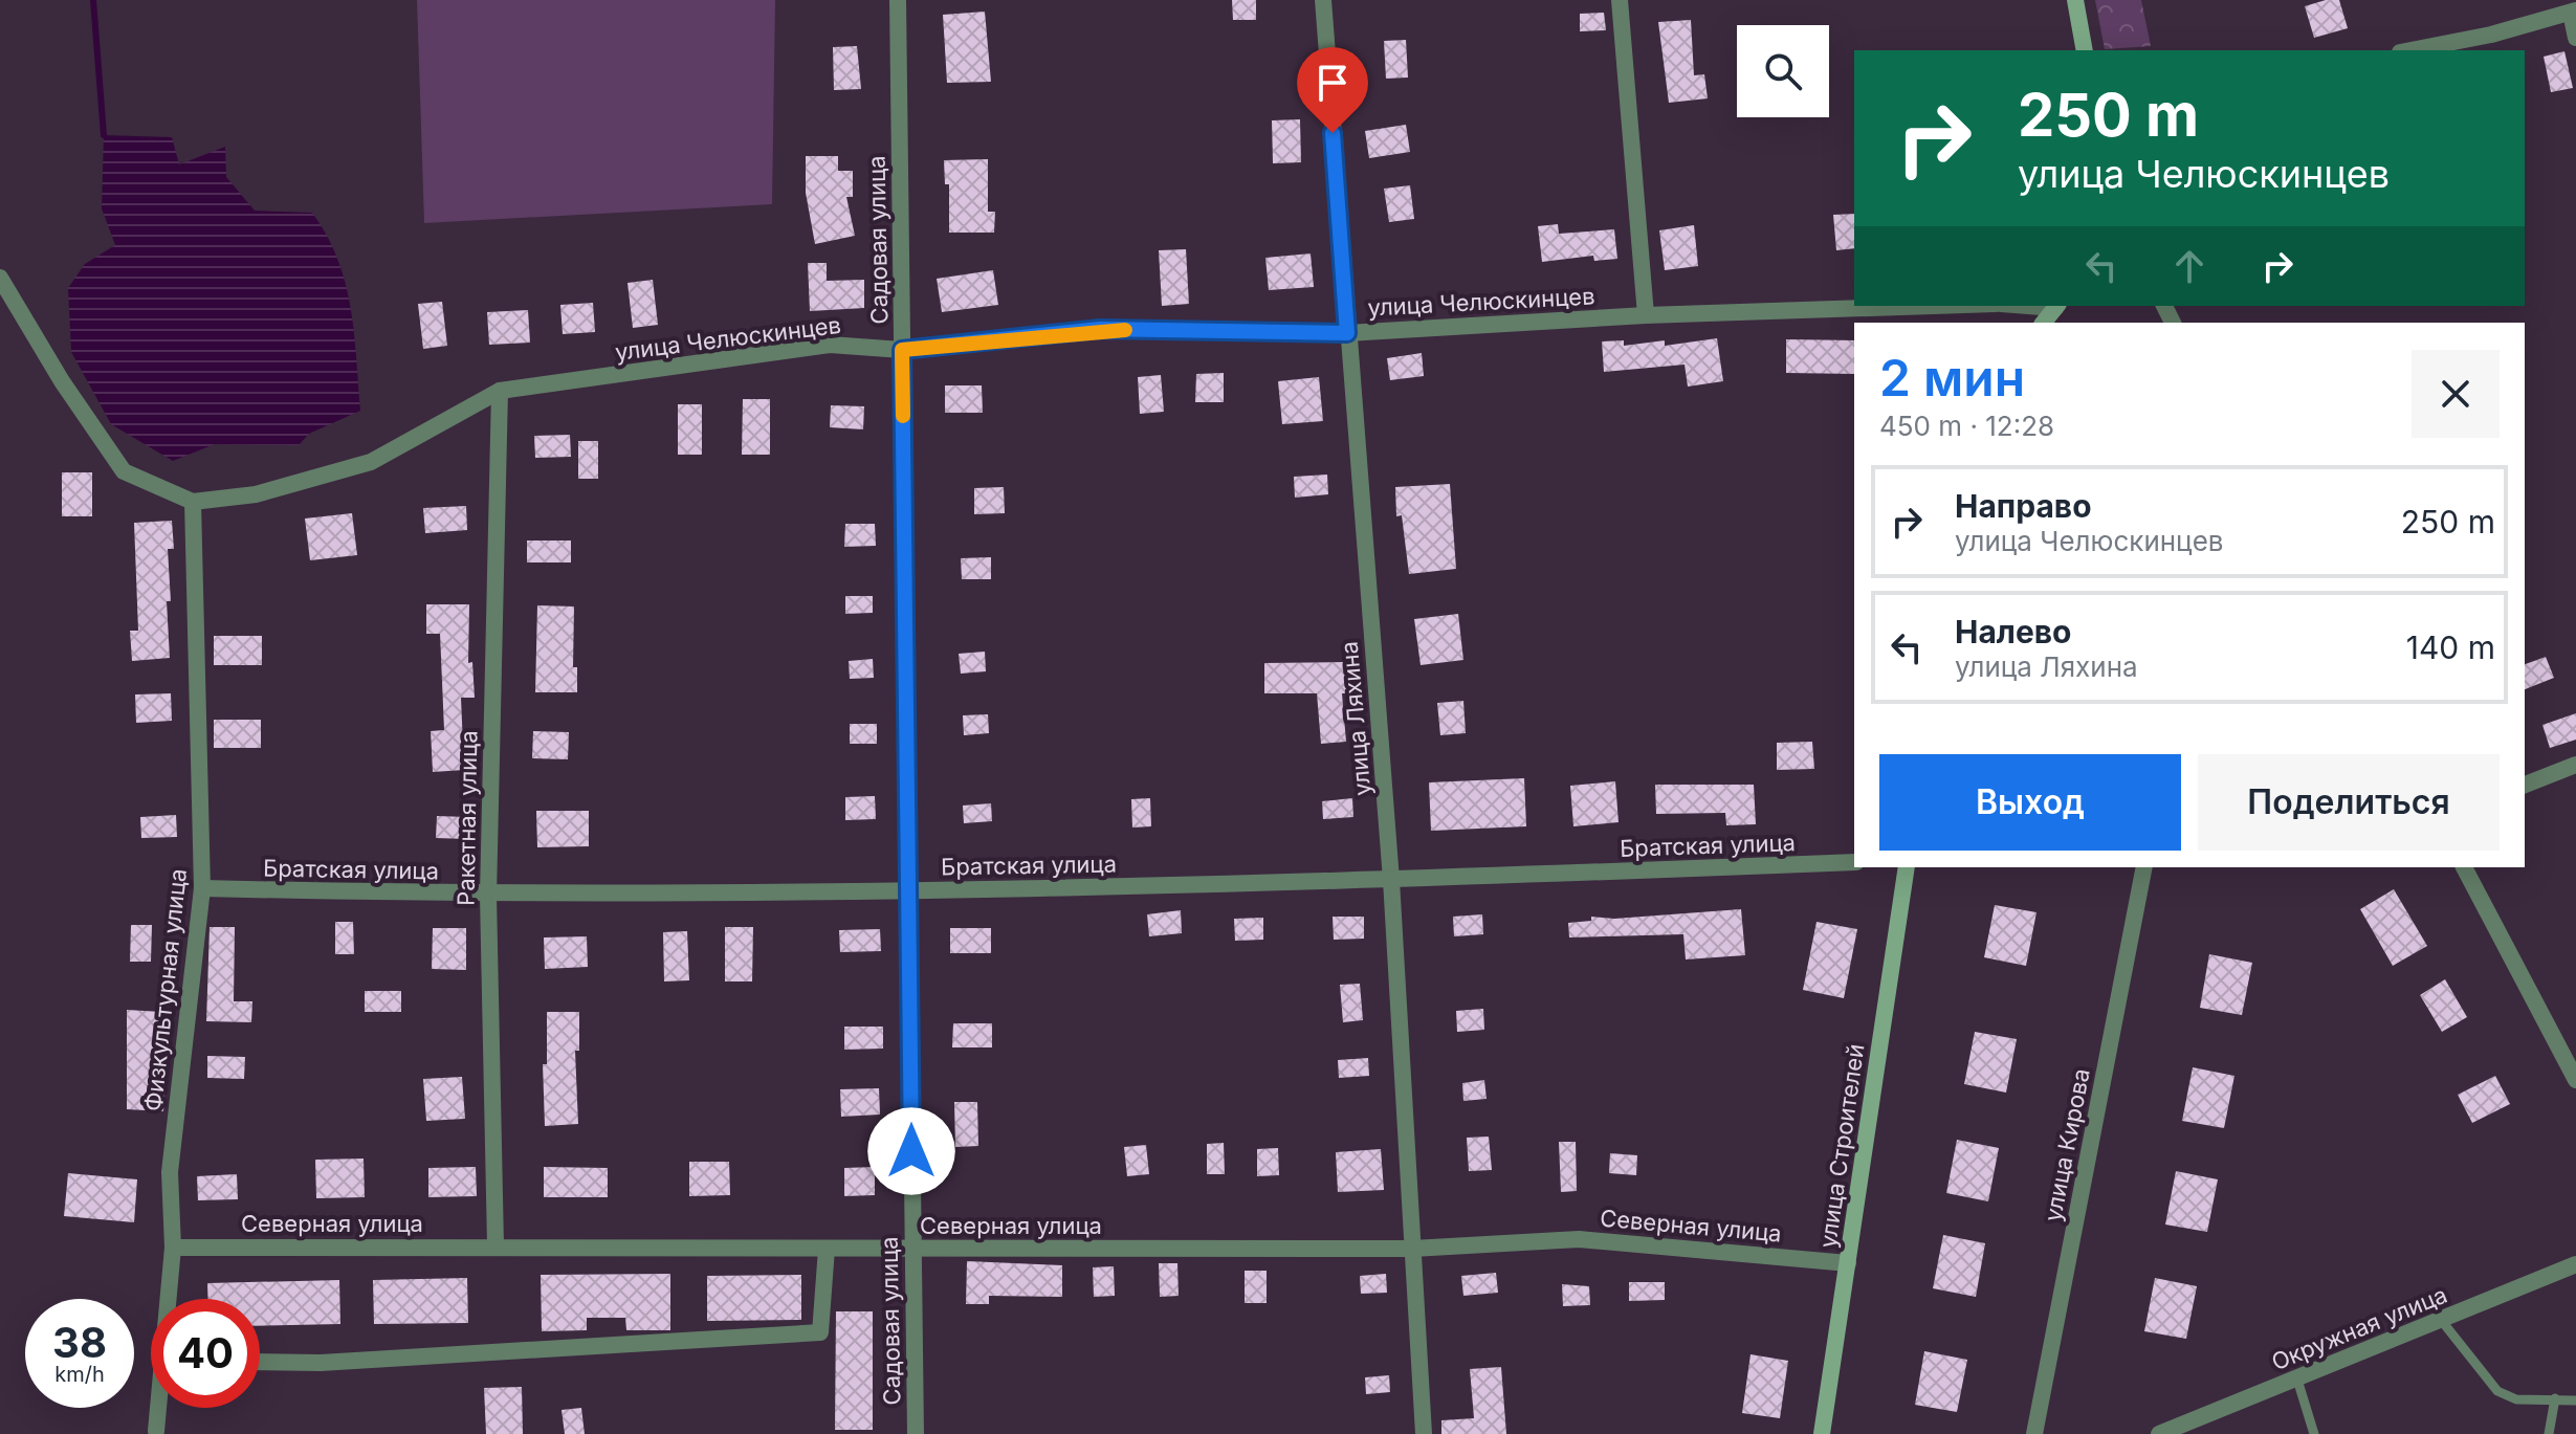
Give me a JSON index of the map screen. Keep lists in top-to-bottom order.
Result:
{
  "streets": {
    "main road": ["улица Строителей"],
    "street": [
      "Садовая улица",
      "улица Челюскинцев",
      "улица Ляхина",
      "Ракетная улица",
      "Братская улица",
      "Физкультурная улица",
      "улица Кирова",
      "Северная улица",
      "Окружная улица"
    ]
  },
  "crossings": [
    ["Садовая улица", "улица Челюскинцев"],
    ["Садовая улица", "Братская улица"],
    ["Садовая улица", "Северная улица"],
    ["улица Челюскинцев", "улица Ляхина"],
    ["улица Челюскинцев", "Ракетная улица"],
    ["улица Челюскинцев", "Физкультурная улица"],
    ["улица Ляхина", "Братская улица"],
    ["улица Ляхина", "Северная улица"],
    ["Ракетная улица", "Братская улица"],
    ["Ракетная улица", "Северная улица"],
    ["Братская улица", "Физкультурная улица"],
    ["Физкультурная улица", "Северная улица"],
    ["улица Строителей", "Северная улица"]
  ],
  "page": {
    "turn": ["250 m", "улица Челюскинцев"],
    "heading": ["2 мин", "450 m · 12:28"],
    "list": [
      {
        "name": "Направо",
        "note": "улица Челюскинцев",
        "value": "250 m"
      },
      {
        "name": "Налево",
        "note": "улица Ляхина",
        "value": "140 m"
      }
    ],
    "buttons": ["Выход", "Поделиться"],
    "speed": "38 km/h",
    "limit": "40"
  }
}
